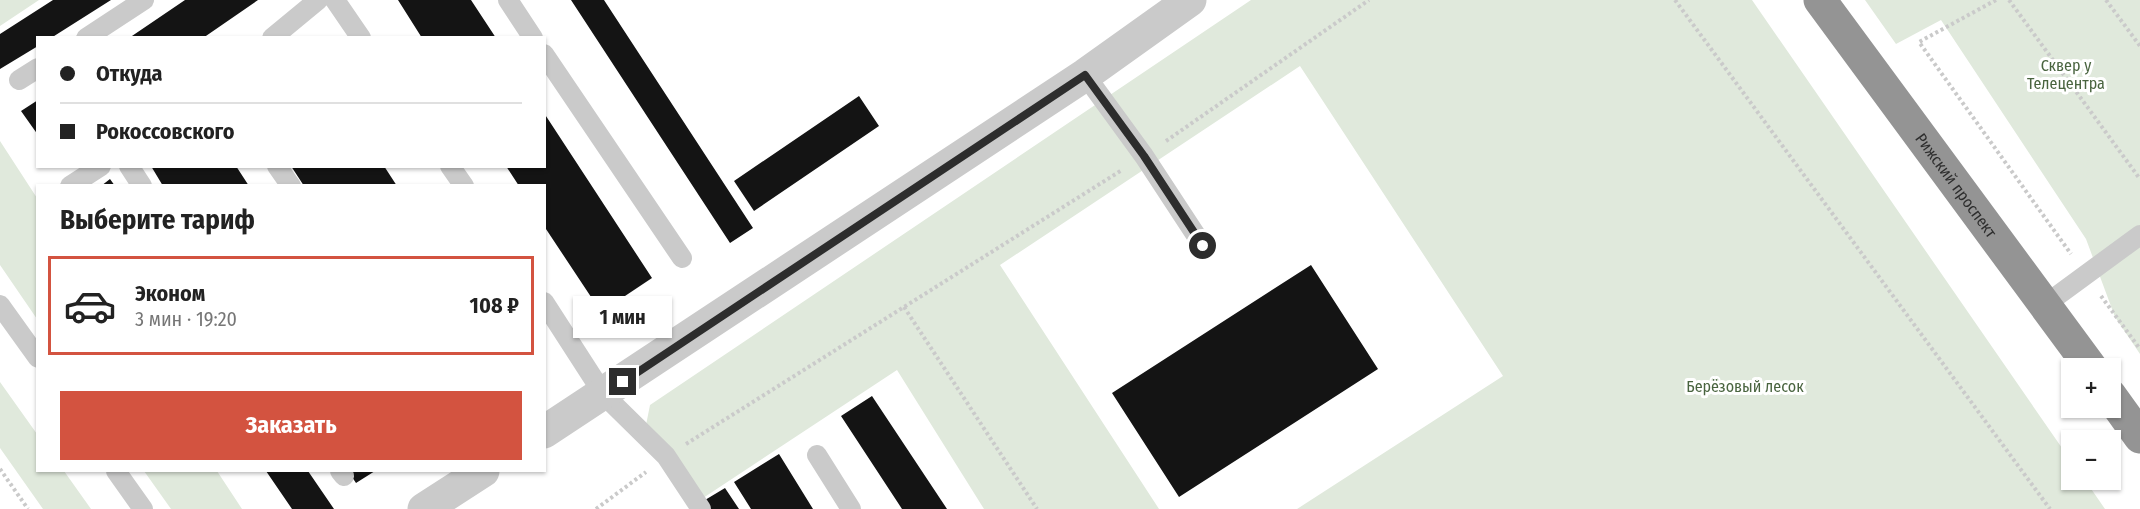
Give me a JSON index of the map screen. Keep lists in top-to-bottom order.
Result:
{
  "streets": {
    "highway": ["Рижский проспект"]
  },
  "parks": ["Сквер у Телецентра", "Берёзовый лесок"],
  "page": {
    "banner": ["Откуда", "Рокоссовского"],
    "heading": "Выберите тариф",
    "list": [
      {
        "name": "Эконом",
        "note": "3 мин · 19:20",
        "value": "108 ₽"
      }
    ],
    "bubble": "1 мин",
    "map_buttons": ["+", "−"],
    "buttons": "Заказать"
  }
}
